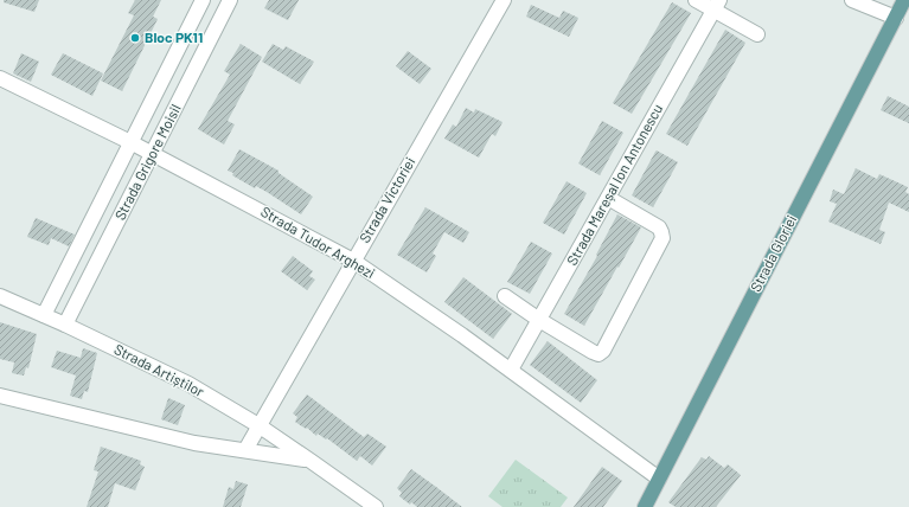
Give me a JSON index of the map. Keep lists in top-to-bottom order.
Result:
{
  "streets": {
    "main road": ["Strada Gloriei"],
    "street": [
      "Strada Grigore Moisil",
      "Strada Mareșal Ion Antonescu",
      "Strada Victoriei",
      "Strada Tudor Arghezi",
      "Strada Artiștilor"
    ]
  },
  "crossings": [
    ["Strada Grigore Moisil", "Strada Tudor Arghezi"],
    ["Strada Grigore Moisil", "Strada Artiștilor"],
    ["Strada Mareșal Ion Antonescu", "Strada Tudor Arghezi"],
    ["Strada Victoriei", "Strada Tudor Arghezi"],
    ["Strada Victoriei", "Strada Artiștilor"],
    ["Strada Tudor Arghezi", "Strada Gloriei"]
  ],
  "places": ["Bloc PK11"]
}
